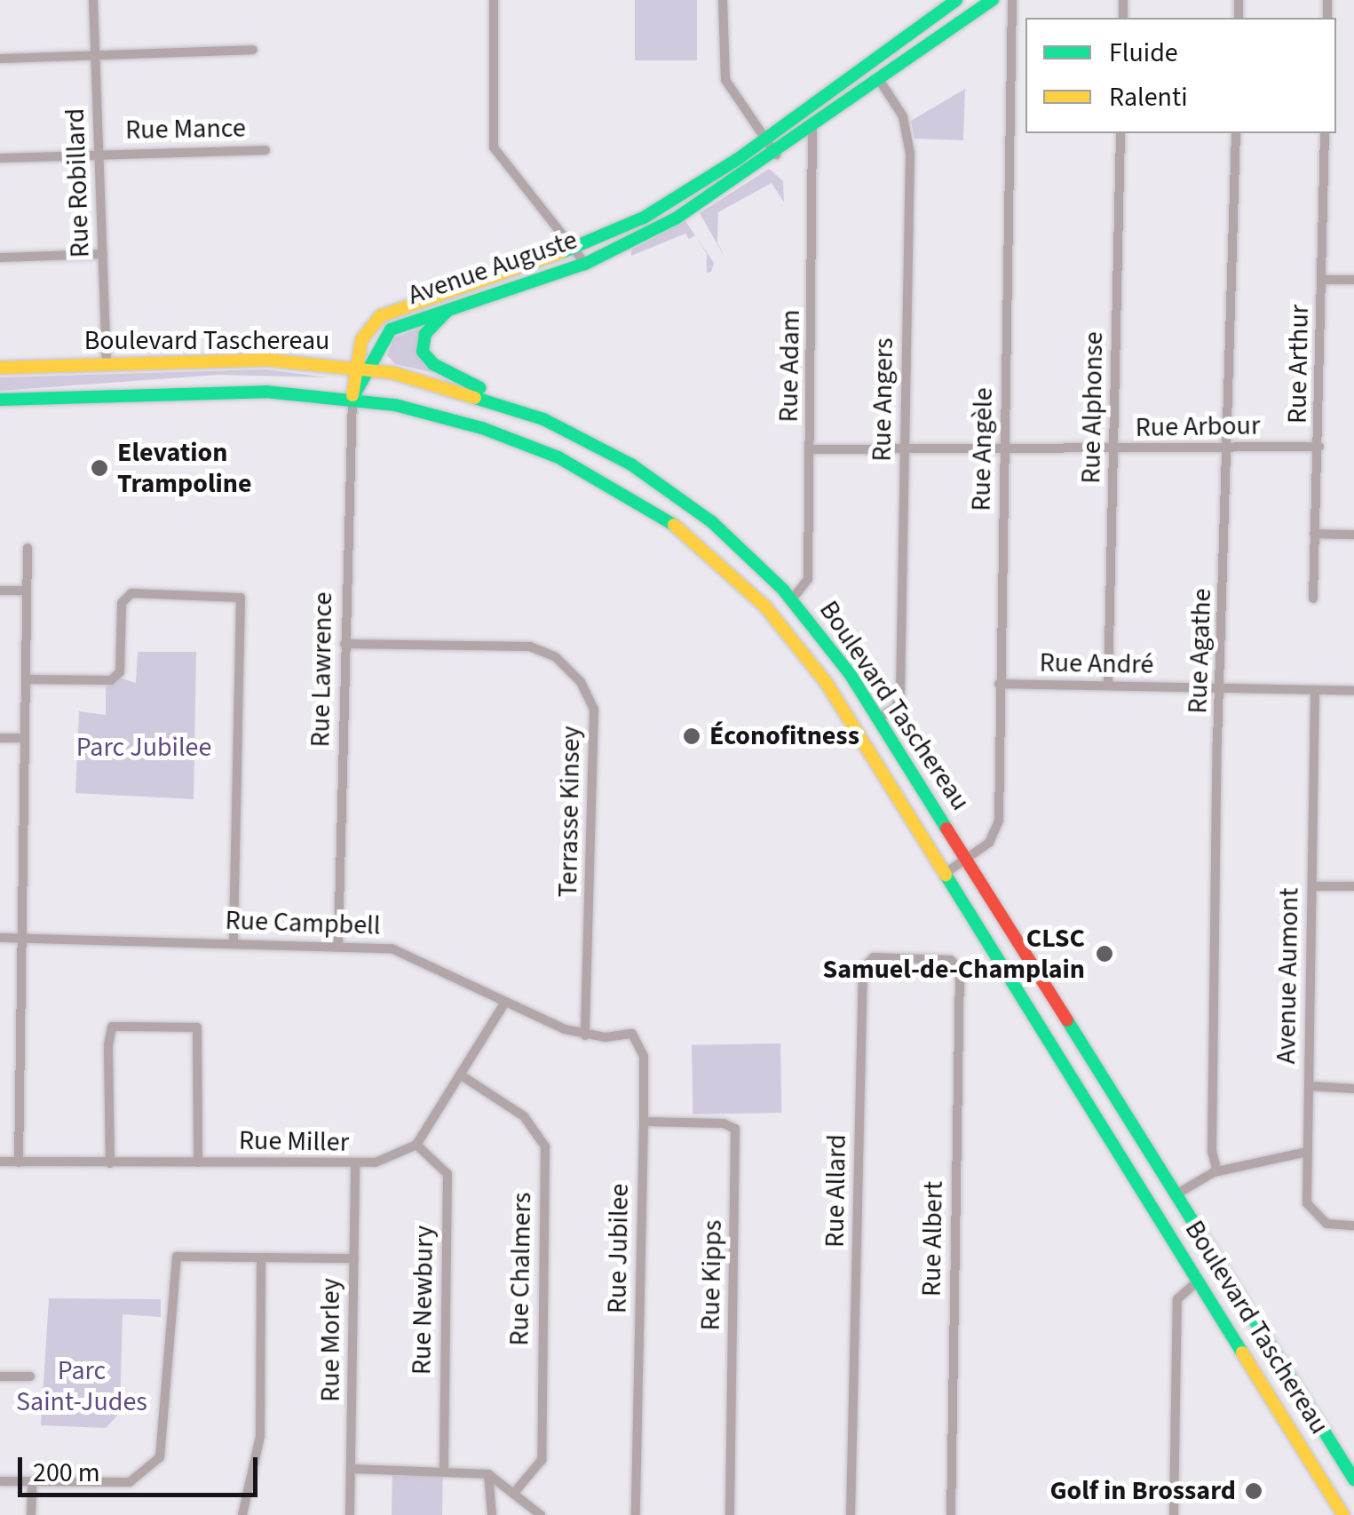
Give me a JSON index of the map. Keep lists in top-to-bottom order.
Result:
{
  "streets": {
    "main road": ["Avenue Auguste", "Boulevard Taschereau"],
    "street": [
      "Rue Mance",
      "Rue Robillard",
      "Rue Arthur",
      "Rue Adam",
      "Rue Angers",
      "Rue Alphonse",
      "Rue Arbour",
      "Rue Angèle",
      "Rue Agathe",
      "Rue André",
      "Rue Lawrence",
      "Terrasse Kinsey",
      "Rue Campbell",
      "Avenue Aumont",
      "Rue Miller",
      "Rue Allard",
      "Rue Albert",
      "Rue Jubilee",
      "Rue Chalmers",
      "Rue Kipps",
      "Rue Newbury",
      "Rue Morley"
    ]
  },
  "crossings": [
    ["Rue Mance", "Rue Robillard"],
    ["Rue Robillard", "Boulevard Taschereau"],
    ["Avenue Auguste", "Boulevard Taschereau"],
    ["Avenue Auguste", "Rue Adam"],
    ["Avenue Auguste", "Rue Angers"],
    ["Avenue Auguste", "Rue Lawrence"],
    ["Boulevard Taschereau", "Rue Adam"],
    ["Boulevard Taschereau", "Rue Angers"],
    ["Boulevard Taschereau", "Rue Angèle"],
    ["Boulevard Taschereau", "Rue Lawrence"],
    ["Rue Arthur", "Rue Arbour"],
    ["Rue Adam", "Rue Arbour"],
    ["Rue Angers", "Rue Arbour"],
    ["Rue Alphonse", "Rue Arbour"],
    ["Rue Alphonse", "Rue André"],
    ["Rue Arbour", "Rue Angèle"],
    ["Rue Arbour", "Rue Agathe"],
    ["Rue Angèle", "Rue André"],
    ["Rue Agathe", "Rue André"],
    ["Rue André", "Avenue Aumont"],
    ["Rue Lawrence", "Terrasse Kinsey"],
    ["Rue Lawrence", "Rue Campbell"],
    ["Terrasse Kinsey", "Rue Campbell"],
    ["Terrasse Kinsey", "Rue Jubilee"],
    ["Rue Campbell", "Rue Jubilee"],
    ["Rue Miller", "Rue Newbury"],
    ["Rue Miller", "Rue Morley"],
    ["Rue Allard", "Rue Albert"],
    ["Rue Jubilee", "Rue Kipps"]
  ],
  "parks": ["Parc Jubilee", "Parc Saint-Judes"],
  "places": [
    "Elevation Trampoline",
    "Éconofitness",
    "CLSC Samuel-de-Champlain",
    "Golf in Brossard"
  ],
  "legend": ["Fluide", "Ralenti"],
  "scale_bar": "200 m"
}
